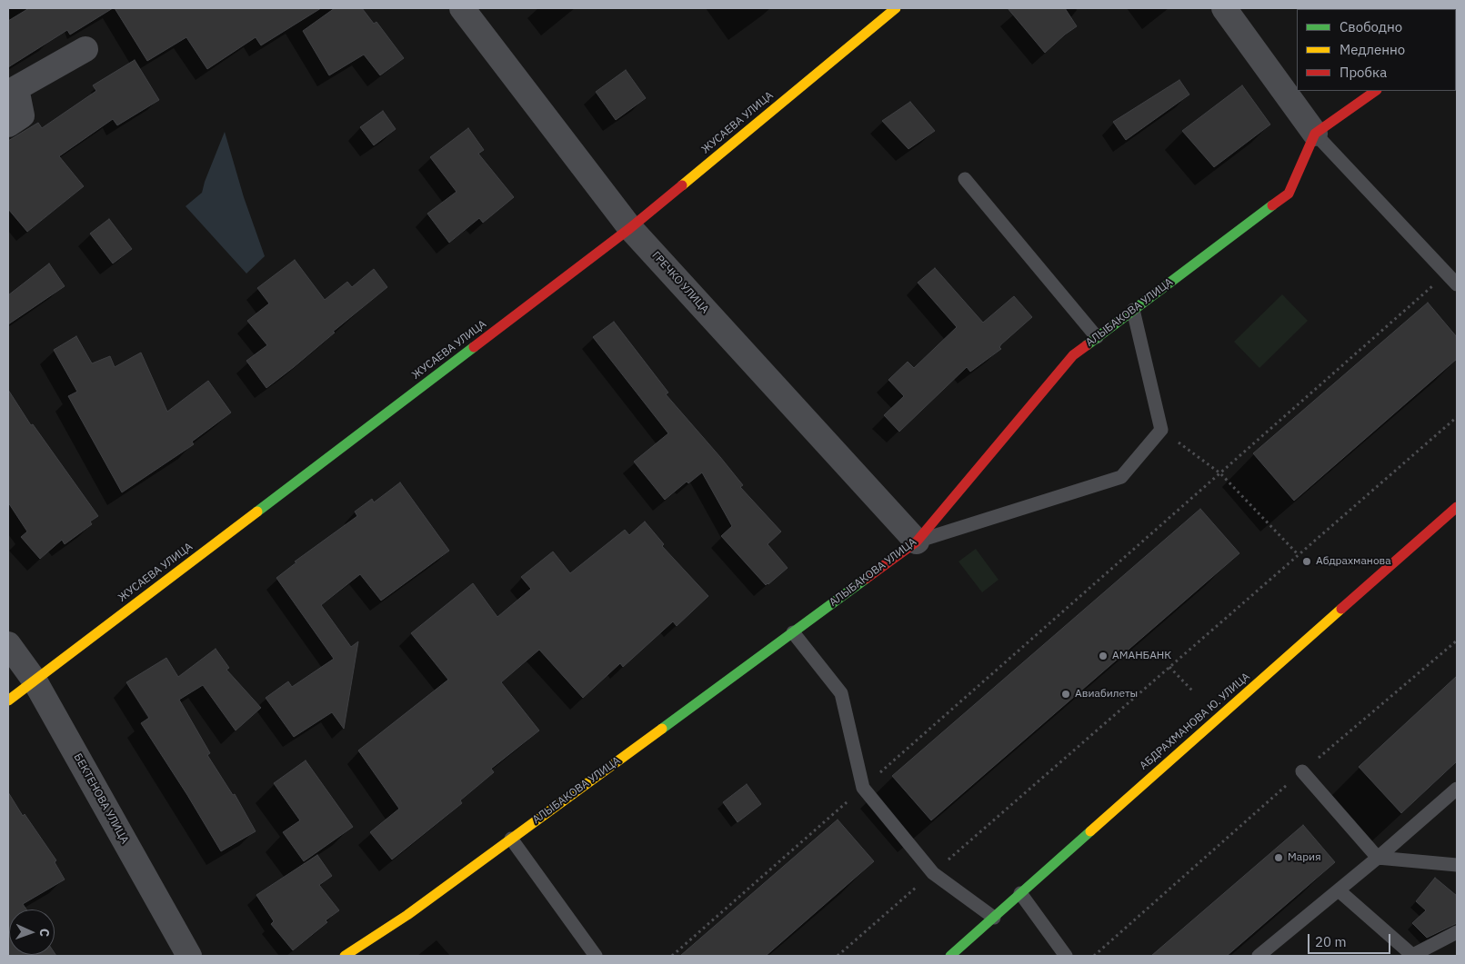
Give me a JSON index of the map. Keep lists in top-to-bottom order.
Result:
{
  "streets": {
    "main road": ["ЖУСАЕВА УЛИЦА", "АЛЫБАКОВА УЛИЦА", "АБДРАХМАНОВА Ю. УЛИЦА"],
    "street": ["ГРЕЧКО УЛИЦА", "БЕКТЕНОВА УЛИЦА"]
  },
  "crossings": [
    ["ЖУСАЕВА УЛИЦА", "ГРЕЧКО УЛИЦА"],
    ["ЖУСАЕВА УЛИЦА", "БЕКТЕНОВА УЛИЦА"],
    ["ГРЕЧКО УЛИЦА", "АЛЫБАКОВА УЛИЦА"]
  ],
  "places": [
    "Абдрахманова",
    "АМАНБАНК",
    "Авиабилеты",
    "Мария"
  ],
  "legend": ["Свободно", "Медленно", "Пробка"],
  "scale_bar": "20 m",
  "north": "right"
}
